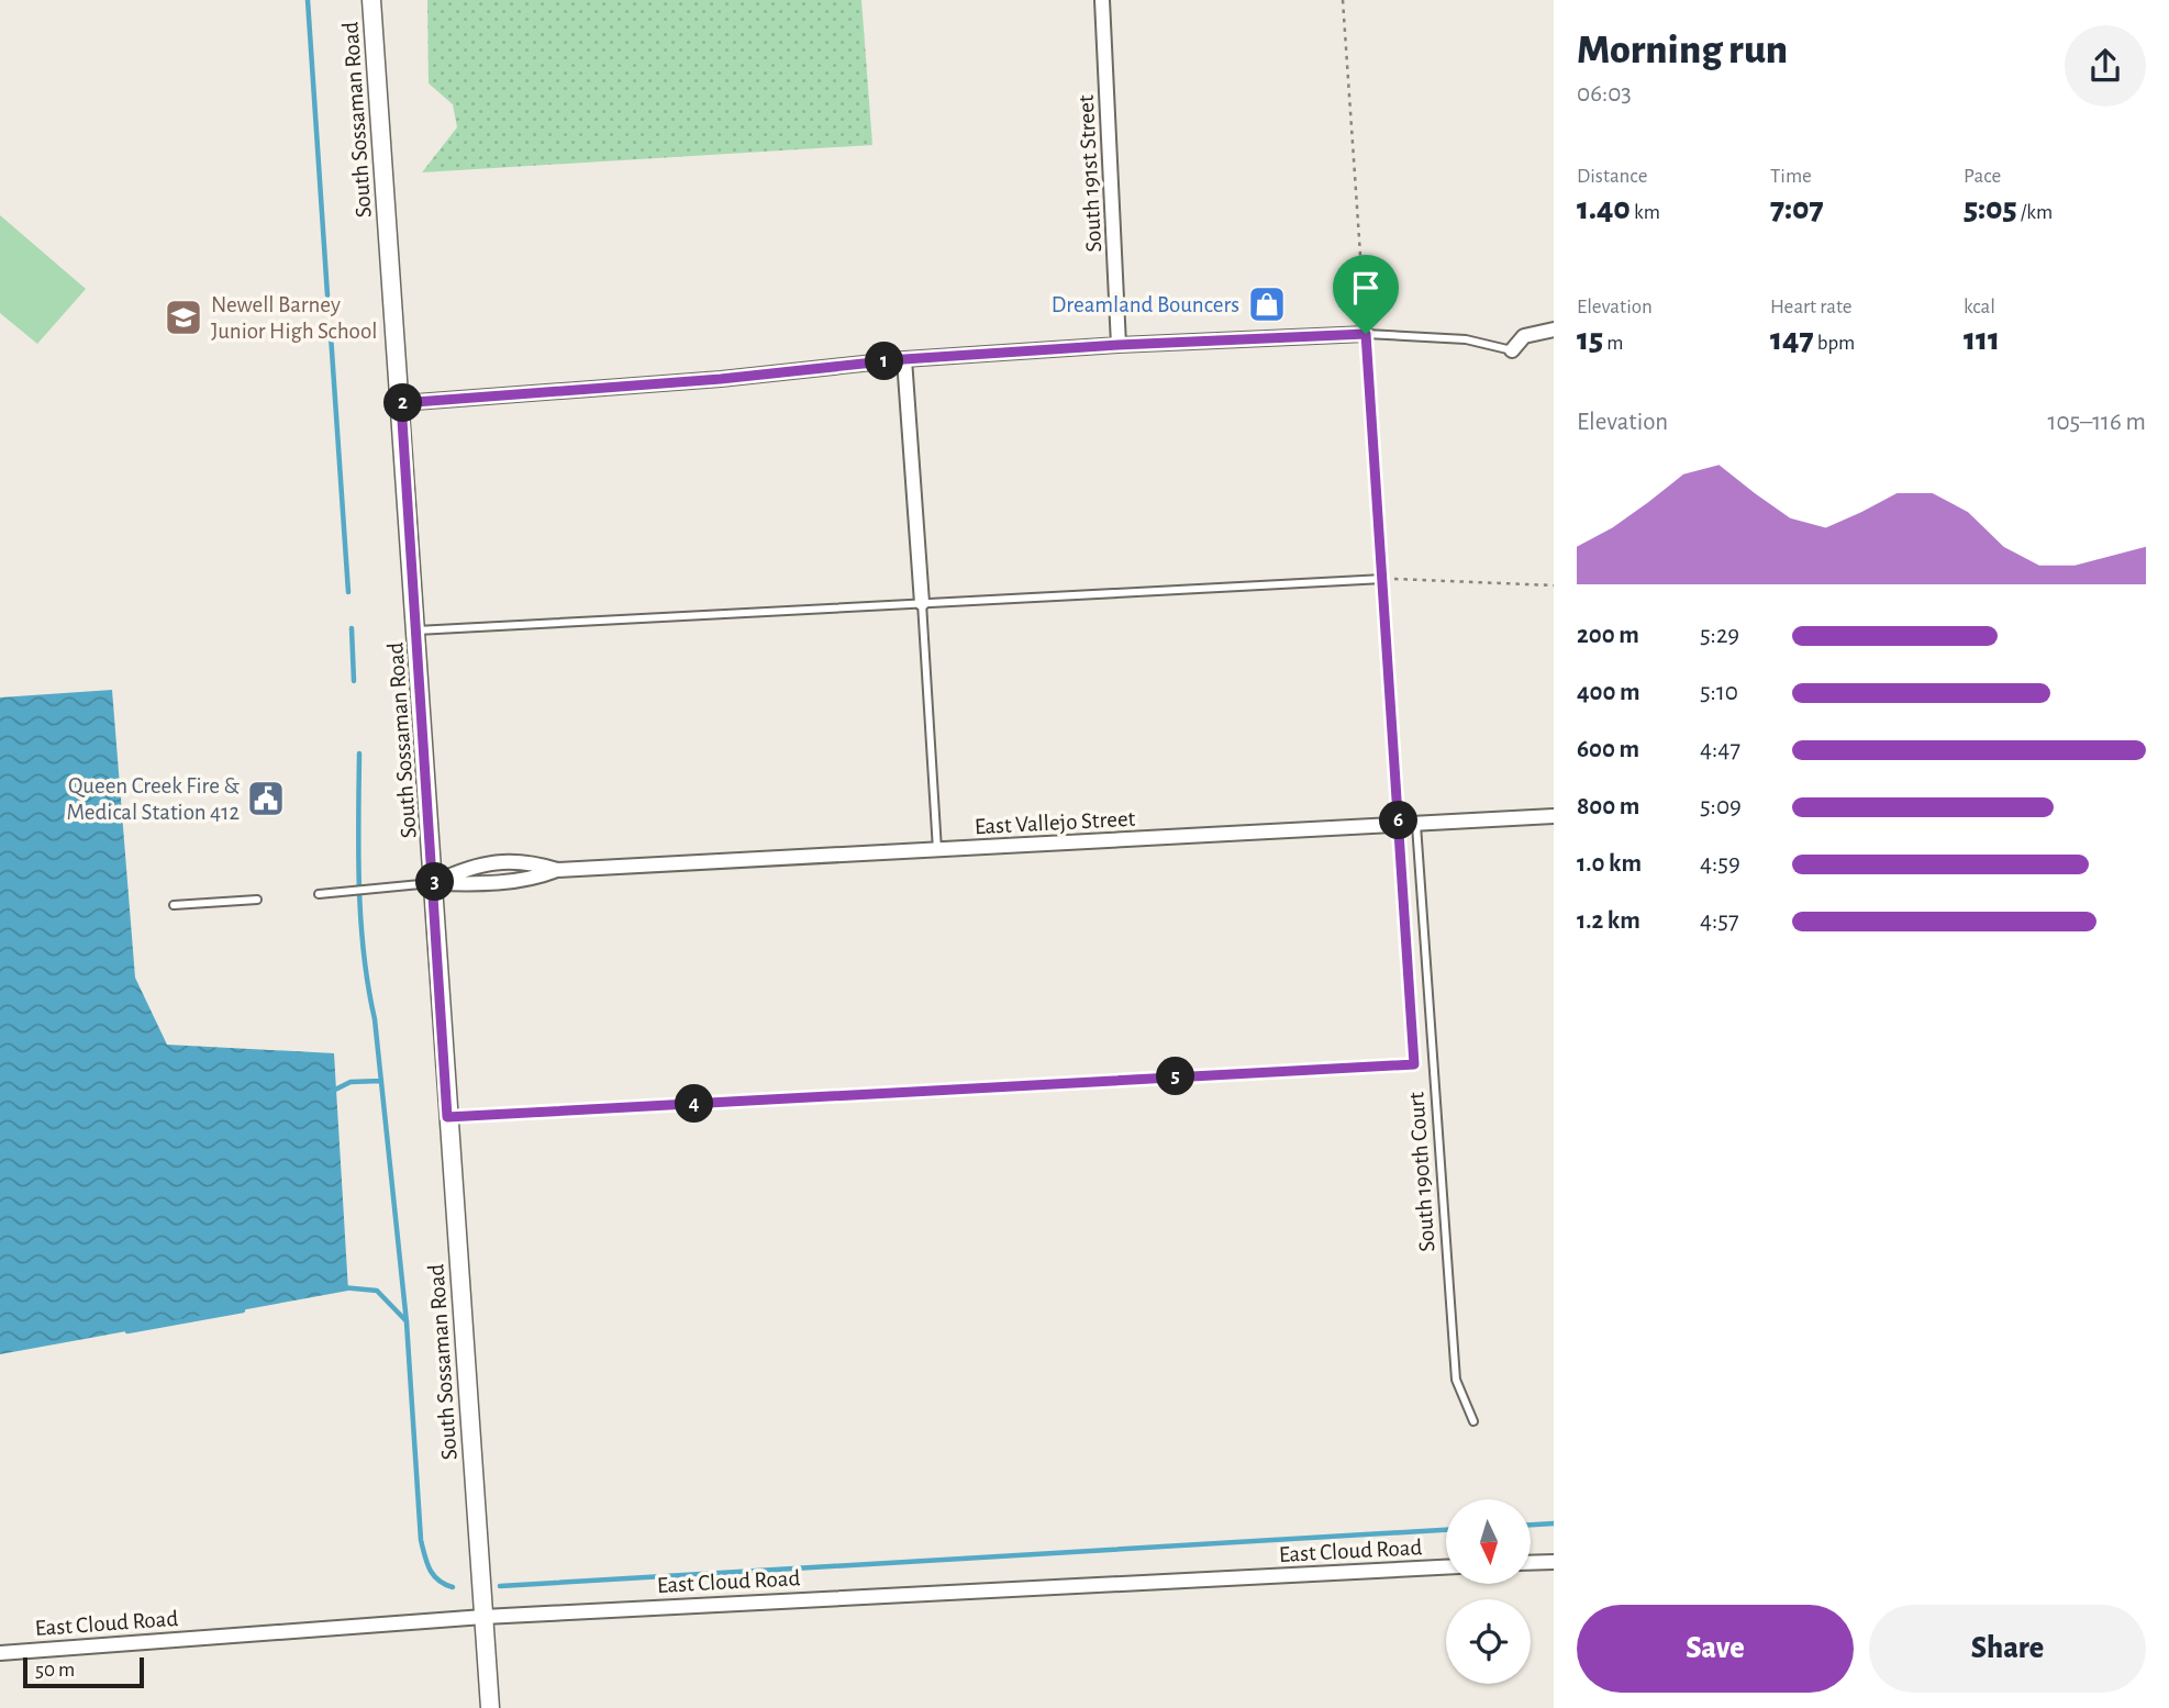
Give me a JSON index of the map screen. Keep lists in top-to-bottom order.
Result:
{
  "streets": {
    "main road": ["South Sossaman Road"],
    "street": ["South 191st Street", "East Vallejo Street", "East Cloud Road"],
    "lane": ["South 190th Court"]
  },
  "crossings": [
    ["South Sossaman Road", "East Vallejo Street"],
    ["South Sossaman Road", "East Cloud Road"],
    ["East Vallejo Street", "South 190th Court"]
  ],
  "places": {
    "shop": ["Dreamland Bouncers"],
    "school or university": ["Newell Barney Junior High School"],
    "public building": ["Queen Creek Fire & Medical Station 412"]
  },
  "scale_bar": "50 m",
  "north": "bottom",
  "page": {
    "heading": ["Morning run", "06:03"],
    "stats": [
      ["Distance", "1.40 km"],
      ["Time", "7:07"],
      ["Pace", "5:05 /km"],
      ["Elevation", "15 m"],
      ["Heart rate", "147 bpm"],
      ["kcal", "111"]
    ],
    "pins": [
      "1",
      "2",
      "6",
      "3",
      "5",
      "4"
    ],
    "chart": ["Elevation", "105–116 m"],
    "list": [
      {
        "name": "200 m",
        "note": "5:29"
      },
      {
        "name": "400 m",
        "note": "5:10"
      },
      {
        "name": "600 m",
        "note": "4:47"
      },
      {
        "name": "800 m",
        "note": "5:09"
      },
      {
        "name": "1.0 km",
        "note": "4:59"
      },
      {
        "name": "1.2 km",
        "note": "4:57"
      }
    ],
    "buttons": ["Save", "Share"],
    "scale": "50 m"
  }
}
